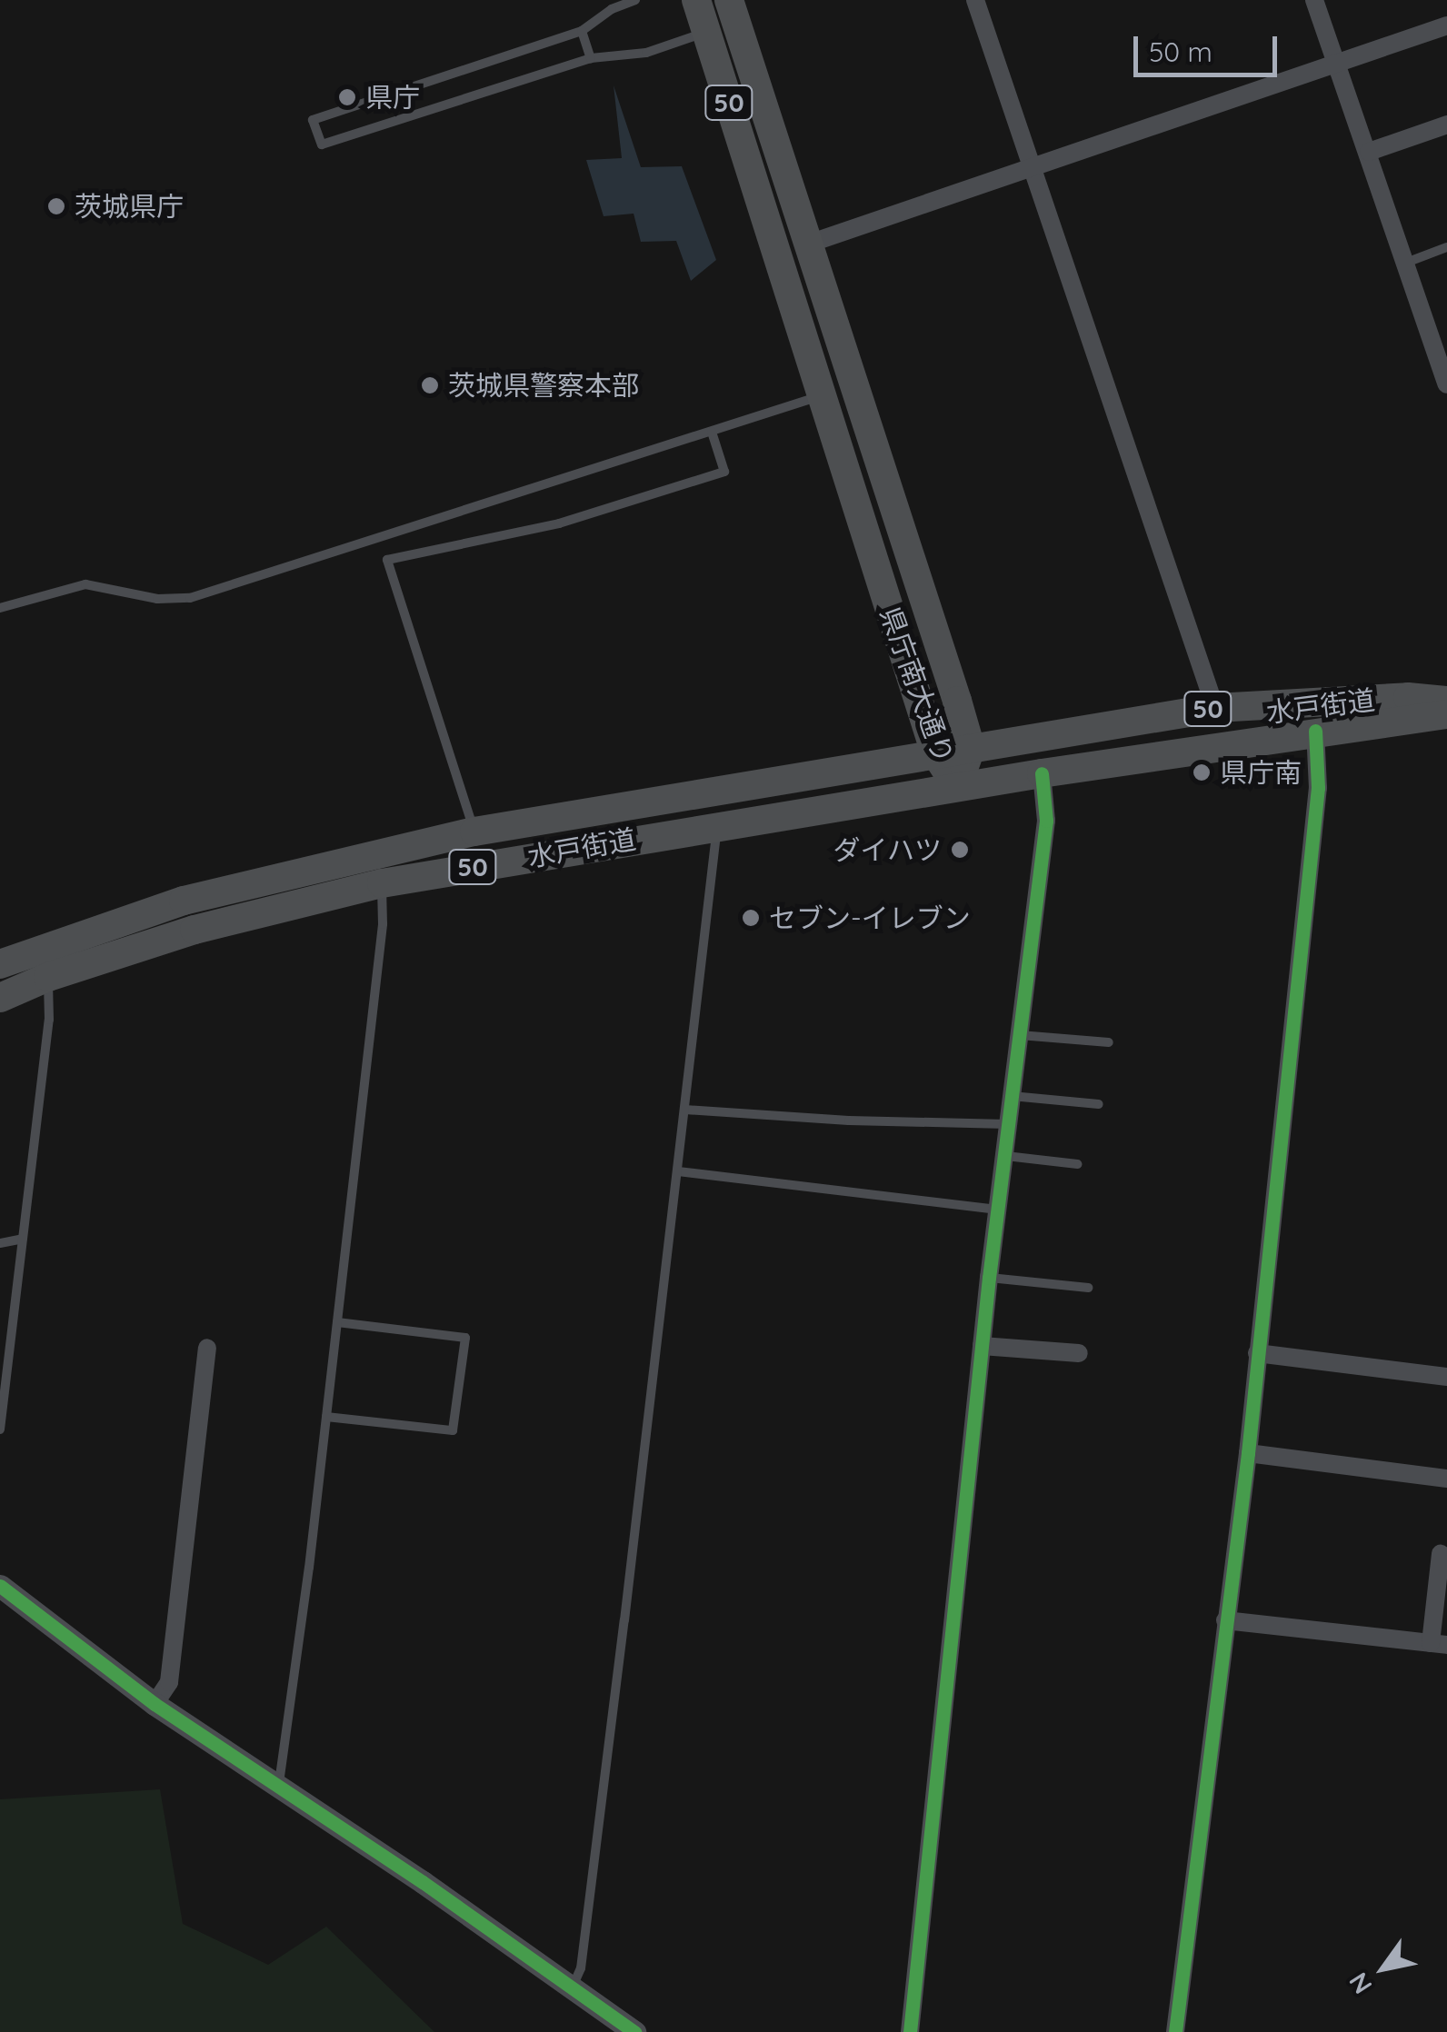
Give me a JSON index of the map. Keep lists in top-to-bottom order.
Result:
{
  "streets": {
    "main road": ["50", "県庁南大通り", "水戸街道"]
  },
  "crossings": [
    ["県庁南大通り", "水戸街道"]
  ],
  "places": [
    "県庁",
    "茨城県庁",
    "茨城県警察本部",
    "県庁南",
    "ダイハツ",
    "セブン-イレブン"
  ],
  "scale_bar": "50 m",
  "north": "bottom left"
}
